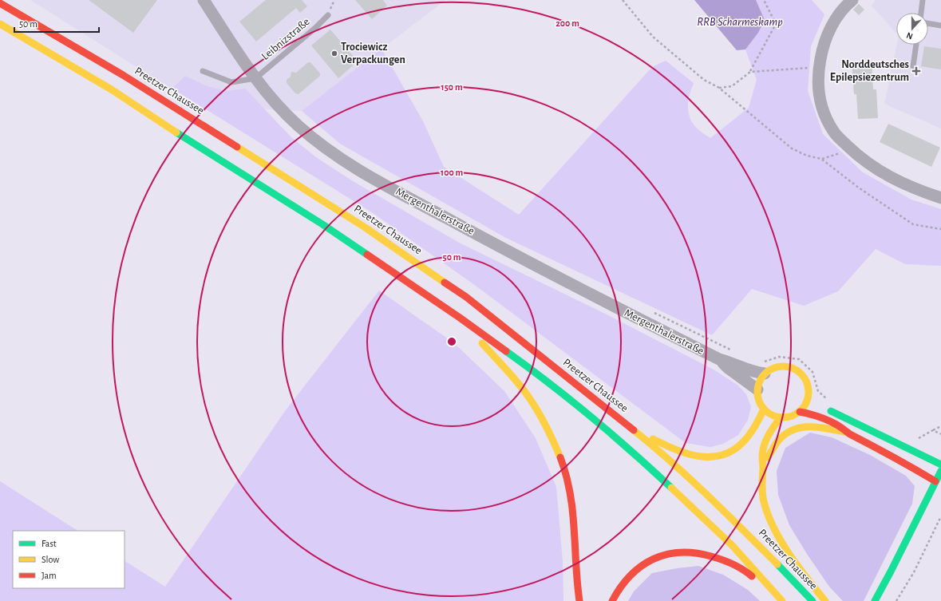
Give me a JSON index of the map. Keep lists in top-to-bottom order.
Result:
{
  "streets": {
    "main road": ["Preetzer Chaussee"],
    "street": ["Mergenthalerstraße"],
    "lane": ["Leibnizstraße"]
  },
  "crossings": [
    ["Leibnizstraße", "Mergenthalerstraße"]
  ],
  "water": ["RRB Scharmeskamp"],
  "places": {
    "other": ["Trociewicz Verpackungen"],
    "health": ["Norddeutsches Epilepsiezentrum"]
  },
  "legend": ["Fast", "Slow", "Jam"],
  "scale_bar": "50 m",
  "north": "bottom",
  "rings": [
    "200 m",
    "150 m",
    "100 m",
    "50 m"
  ]
}
